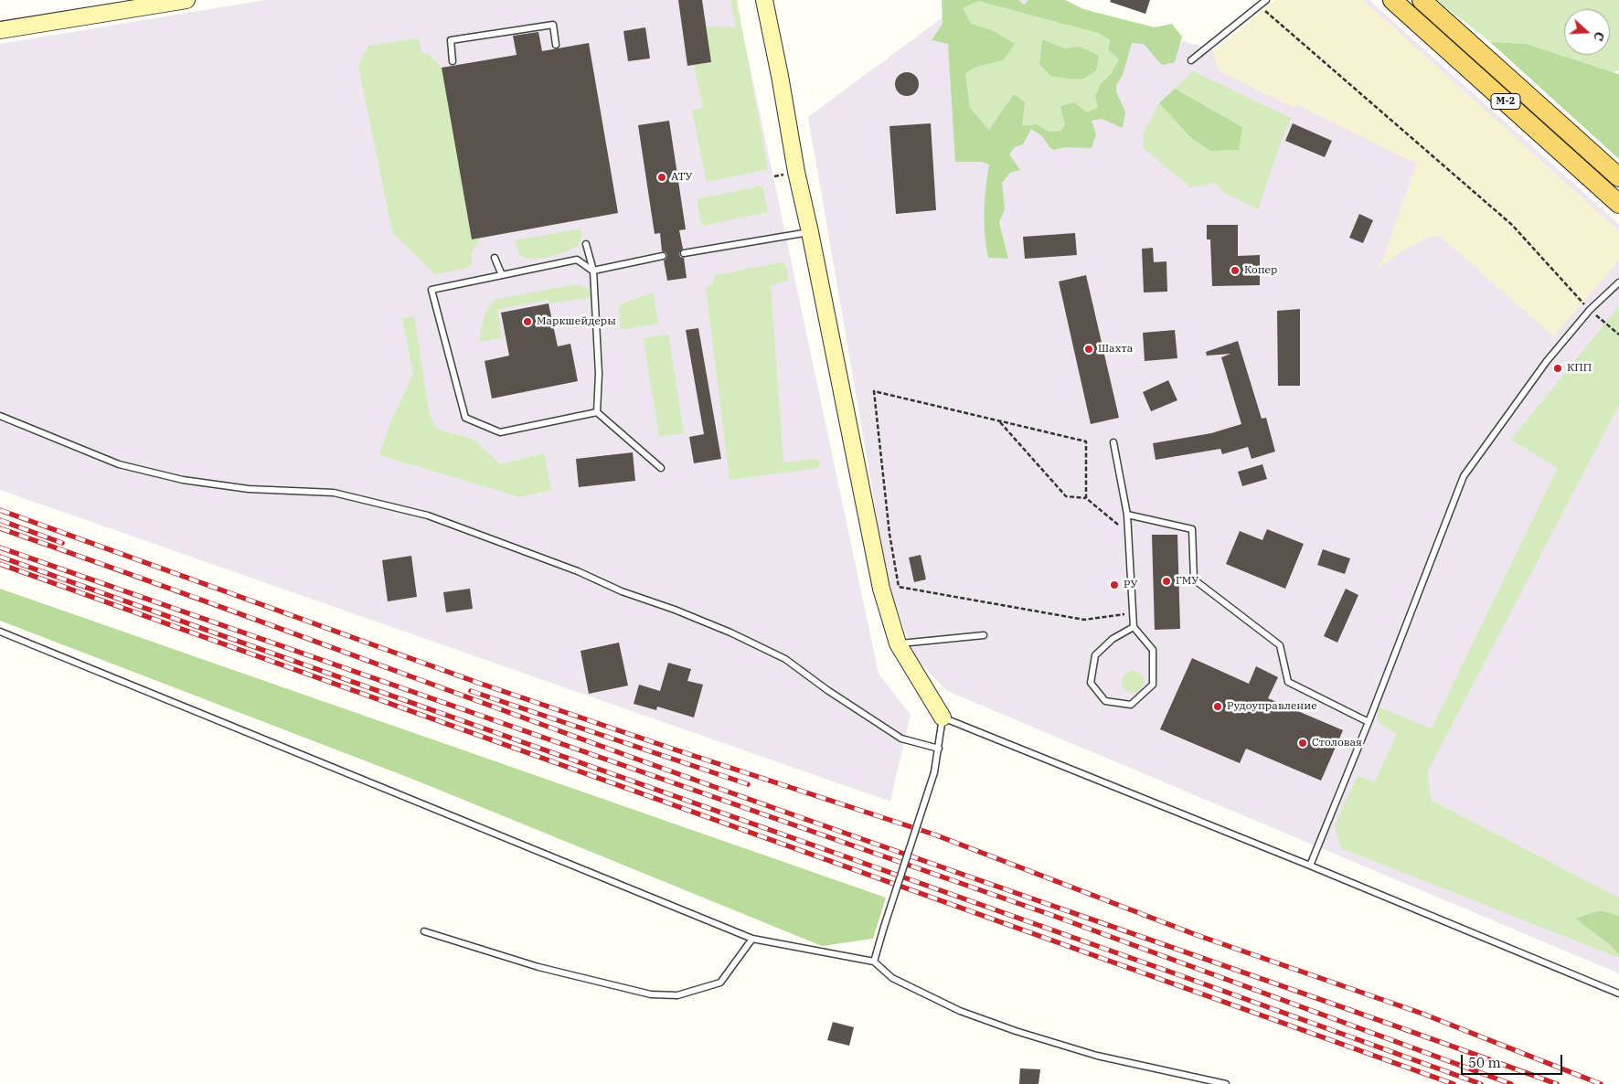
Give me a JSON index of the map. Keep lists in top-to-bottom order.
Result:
{
  "streets": {
    "main road": ["М-2"]
  },
  "places": [
    "АТУ",
    "Копер",
    "Маркшейдеры",
    "Шахта",
    "КПП",
    "ГМУ",
    "РУ",
    "Рудоуправление",
    "Столовая"
  ],
  "scale_bar": "50 m",
  "north": "right"
}
